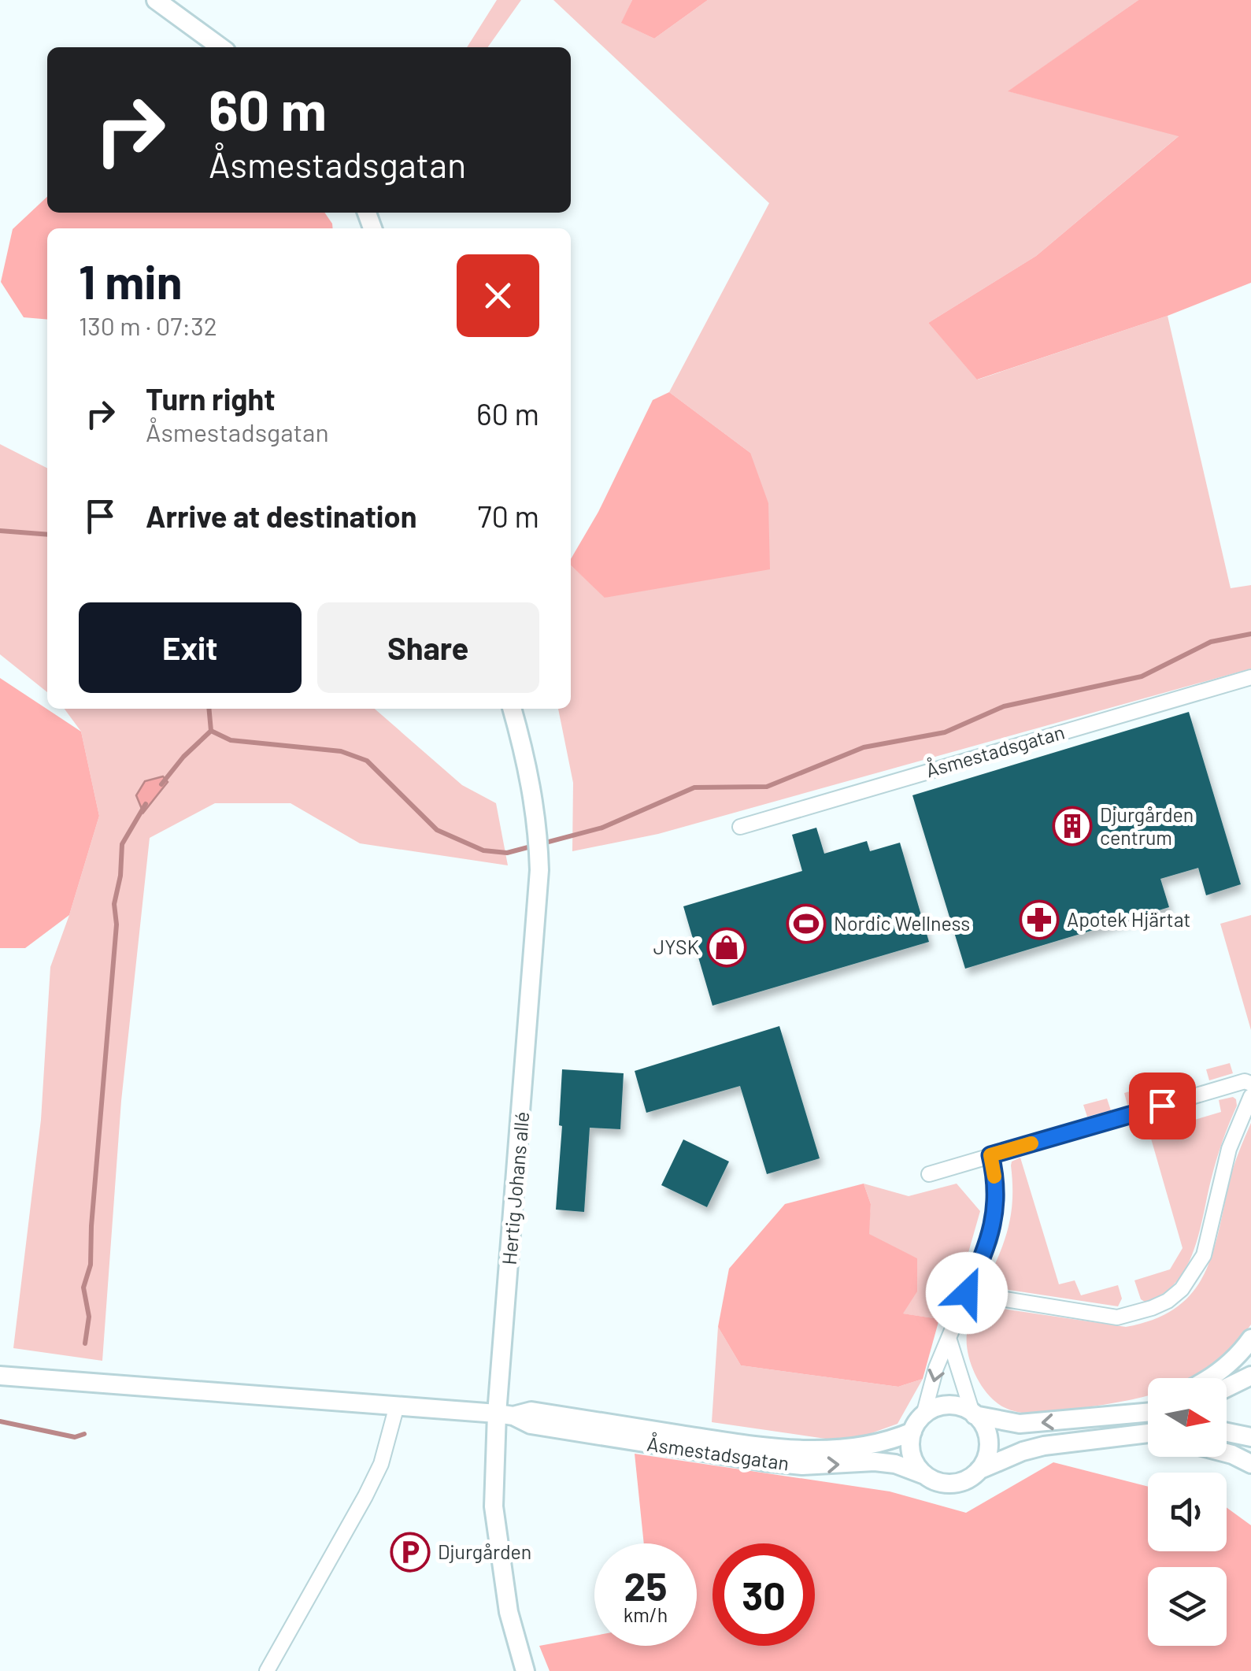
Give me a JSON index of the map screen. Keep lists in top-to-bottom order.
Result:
{
  "streets": {
    "street": ["Åsmestadsgatan", "Hertig Johans allé"]
  },
  "crossings": [
    ["Åsmestadsgatan", "Hertig Johans allé"]
  ],
  "places": {
    "building": ["Djurgården centrum"],
    "pharmacy": ["Apotek Hjärtat"],
    "sports": ["Nordic Wellness"],
    "shop": ["JYSK"],
    "parking": ["Djurgården"]
  },
  "north": "right",
  "page": {
    "turn": ["60 m", "Åsmestadsgatan"],
    "heading": ["1 min", "130 m · 07:32"],
    "list": [
      {
        "name": "Turn right",
        "note": "Åsmestadsgatan",
        "value": "60 m"
      },
      {
        "name": "Arrive at destination",
        "value": "70 m"
      }
    ],
    "buttons": ["Exit", "Share"],
    "speed": "25 km/h",
    "limit": "30"
  }
}
